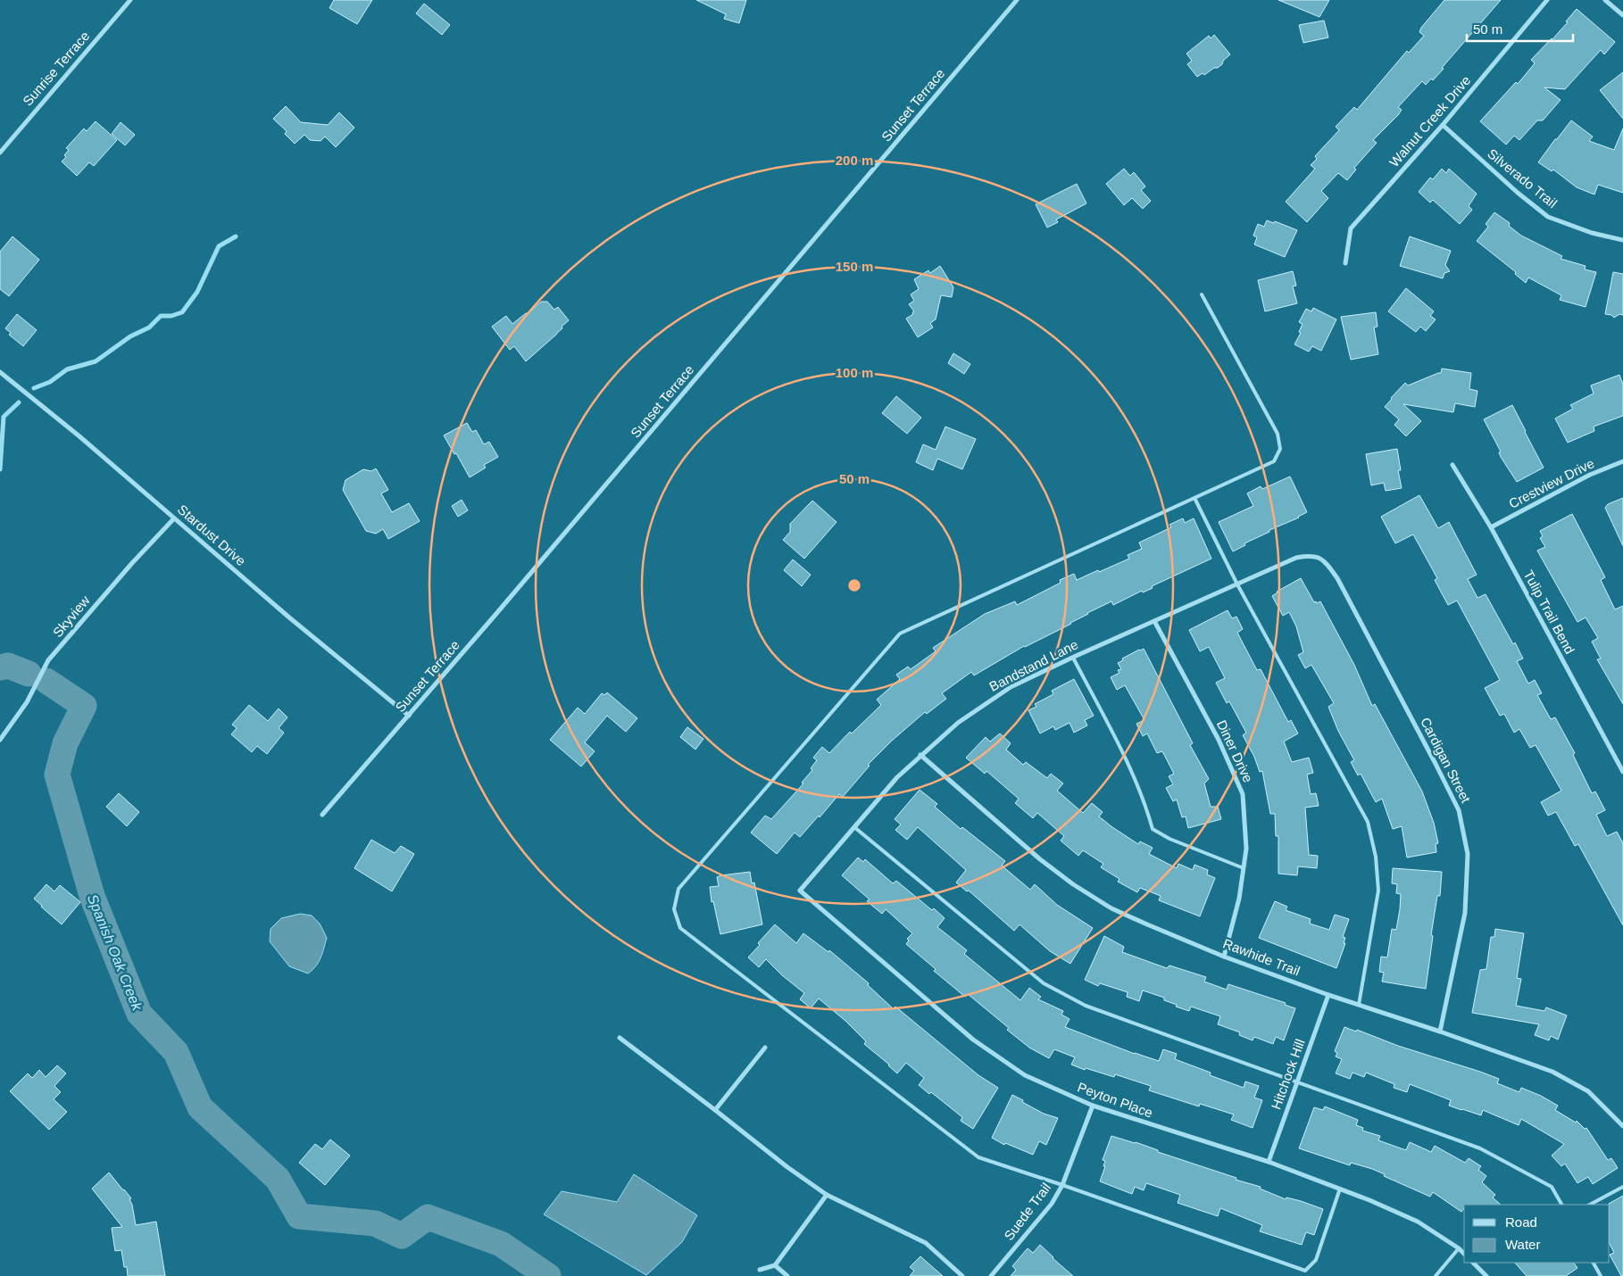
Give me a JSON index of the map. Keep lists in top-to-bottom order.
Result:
{
  "streets": {
    "street": [
      "Sunrise Terrace",
      "Sunset Terrace",
      "Walnut Creek Drive",
      "Silverado Trail",
      "Crestview Drive",
      "Stardust Drive",
      "Tulip Trail Bend",
      "Skyview",
      "Bandstand Lane",
      "Diner Drive",
      "Cardigan Street",
      "Rawhide Trail",
      "Hitchock Hill",
      "Peyton Place",
      "Suede Trail"
    ]
  },
  "crossings": [
    ["Sunset Terrace", "Stardust Drive"],
    ["Walnut Creek Drive", "Silverado Trail"],
    ["Crestview Drive", "Tulip Trail Bend"],
    ["Stardust Drive", "Skyview"],
    ["Bandstand Lane", "Diner Drive"],
    ["Bandstand Lane", "Cardigan Street"],
    ["Bandstand Lane", "Rawhide Trail"],
    ["Bandstand Lane", "Peyton Place"],
    ["Diner Drive", "Rawhide Trail"],
    ["Cardigan Street", "Rawhide Trail"],
    ["Rawhide Trail", "Hitchock Hill"],
    ["Hitchock Hill", "Peyton Place"],
    ["Peyton Place", "Suede Trail"]
  ],
  "water": ["Spanish Oak Creek"],
  "legend": ["Road", "Water"],
  "scale_bar": "50 m",
  "rings": [
    "200 m",
    "150 m",
    "100 m",
    "50 m"
  ]
}
